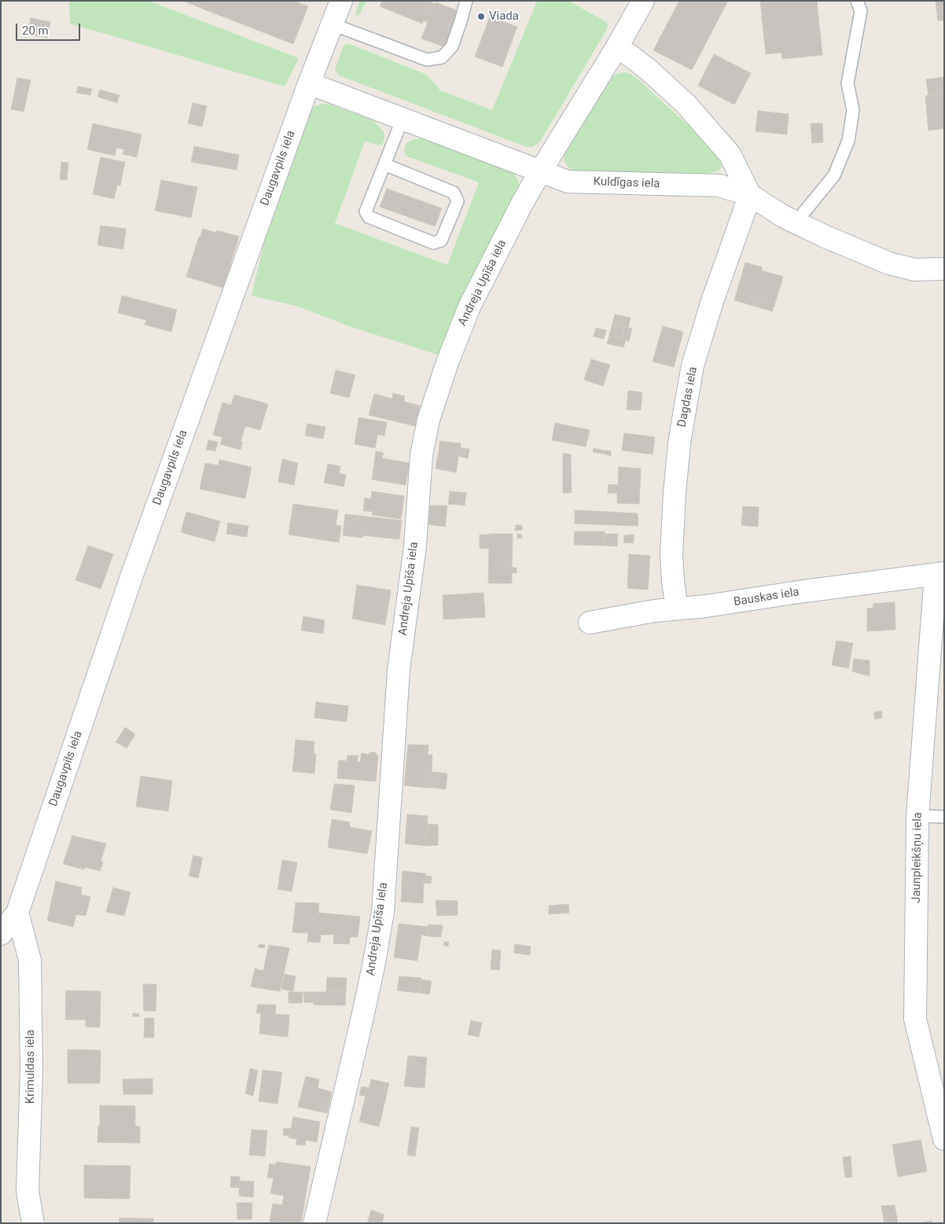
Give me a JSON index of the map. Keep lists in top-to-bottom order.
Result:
{
  "streets": {
    "street": [
      "Daugavpils iela",
      "Kuldīgas iela",
      "Andreja Upīša iela",
      "Dagdas iela",
      "Bauskas iela",
      "Jaunpleikšņu iela",
      "Krimuldas iela"
    ]
  },
  "crossings": [
    ["Daugavpils iela", "Kuldīgas iela"],
    ["Daugavpils iela", "Krimuldas iela"],
    ["Kuldīgas iela", "Andreja Upīša iela"],
    ["Kuldīgas iela", "Dagdas iela"],
    ["Dagdas iela", "Bauskas iela"],
    ["Bauskas iela", "Jaunpleikšņu iela"]
  ],
  "places": ["Viada"],
  "scale_bar": "20 m"
}
